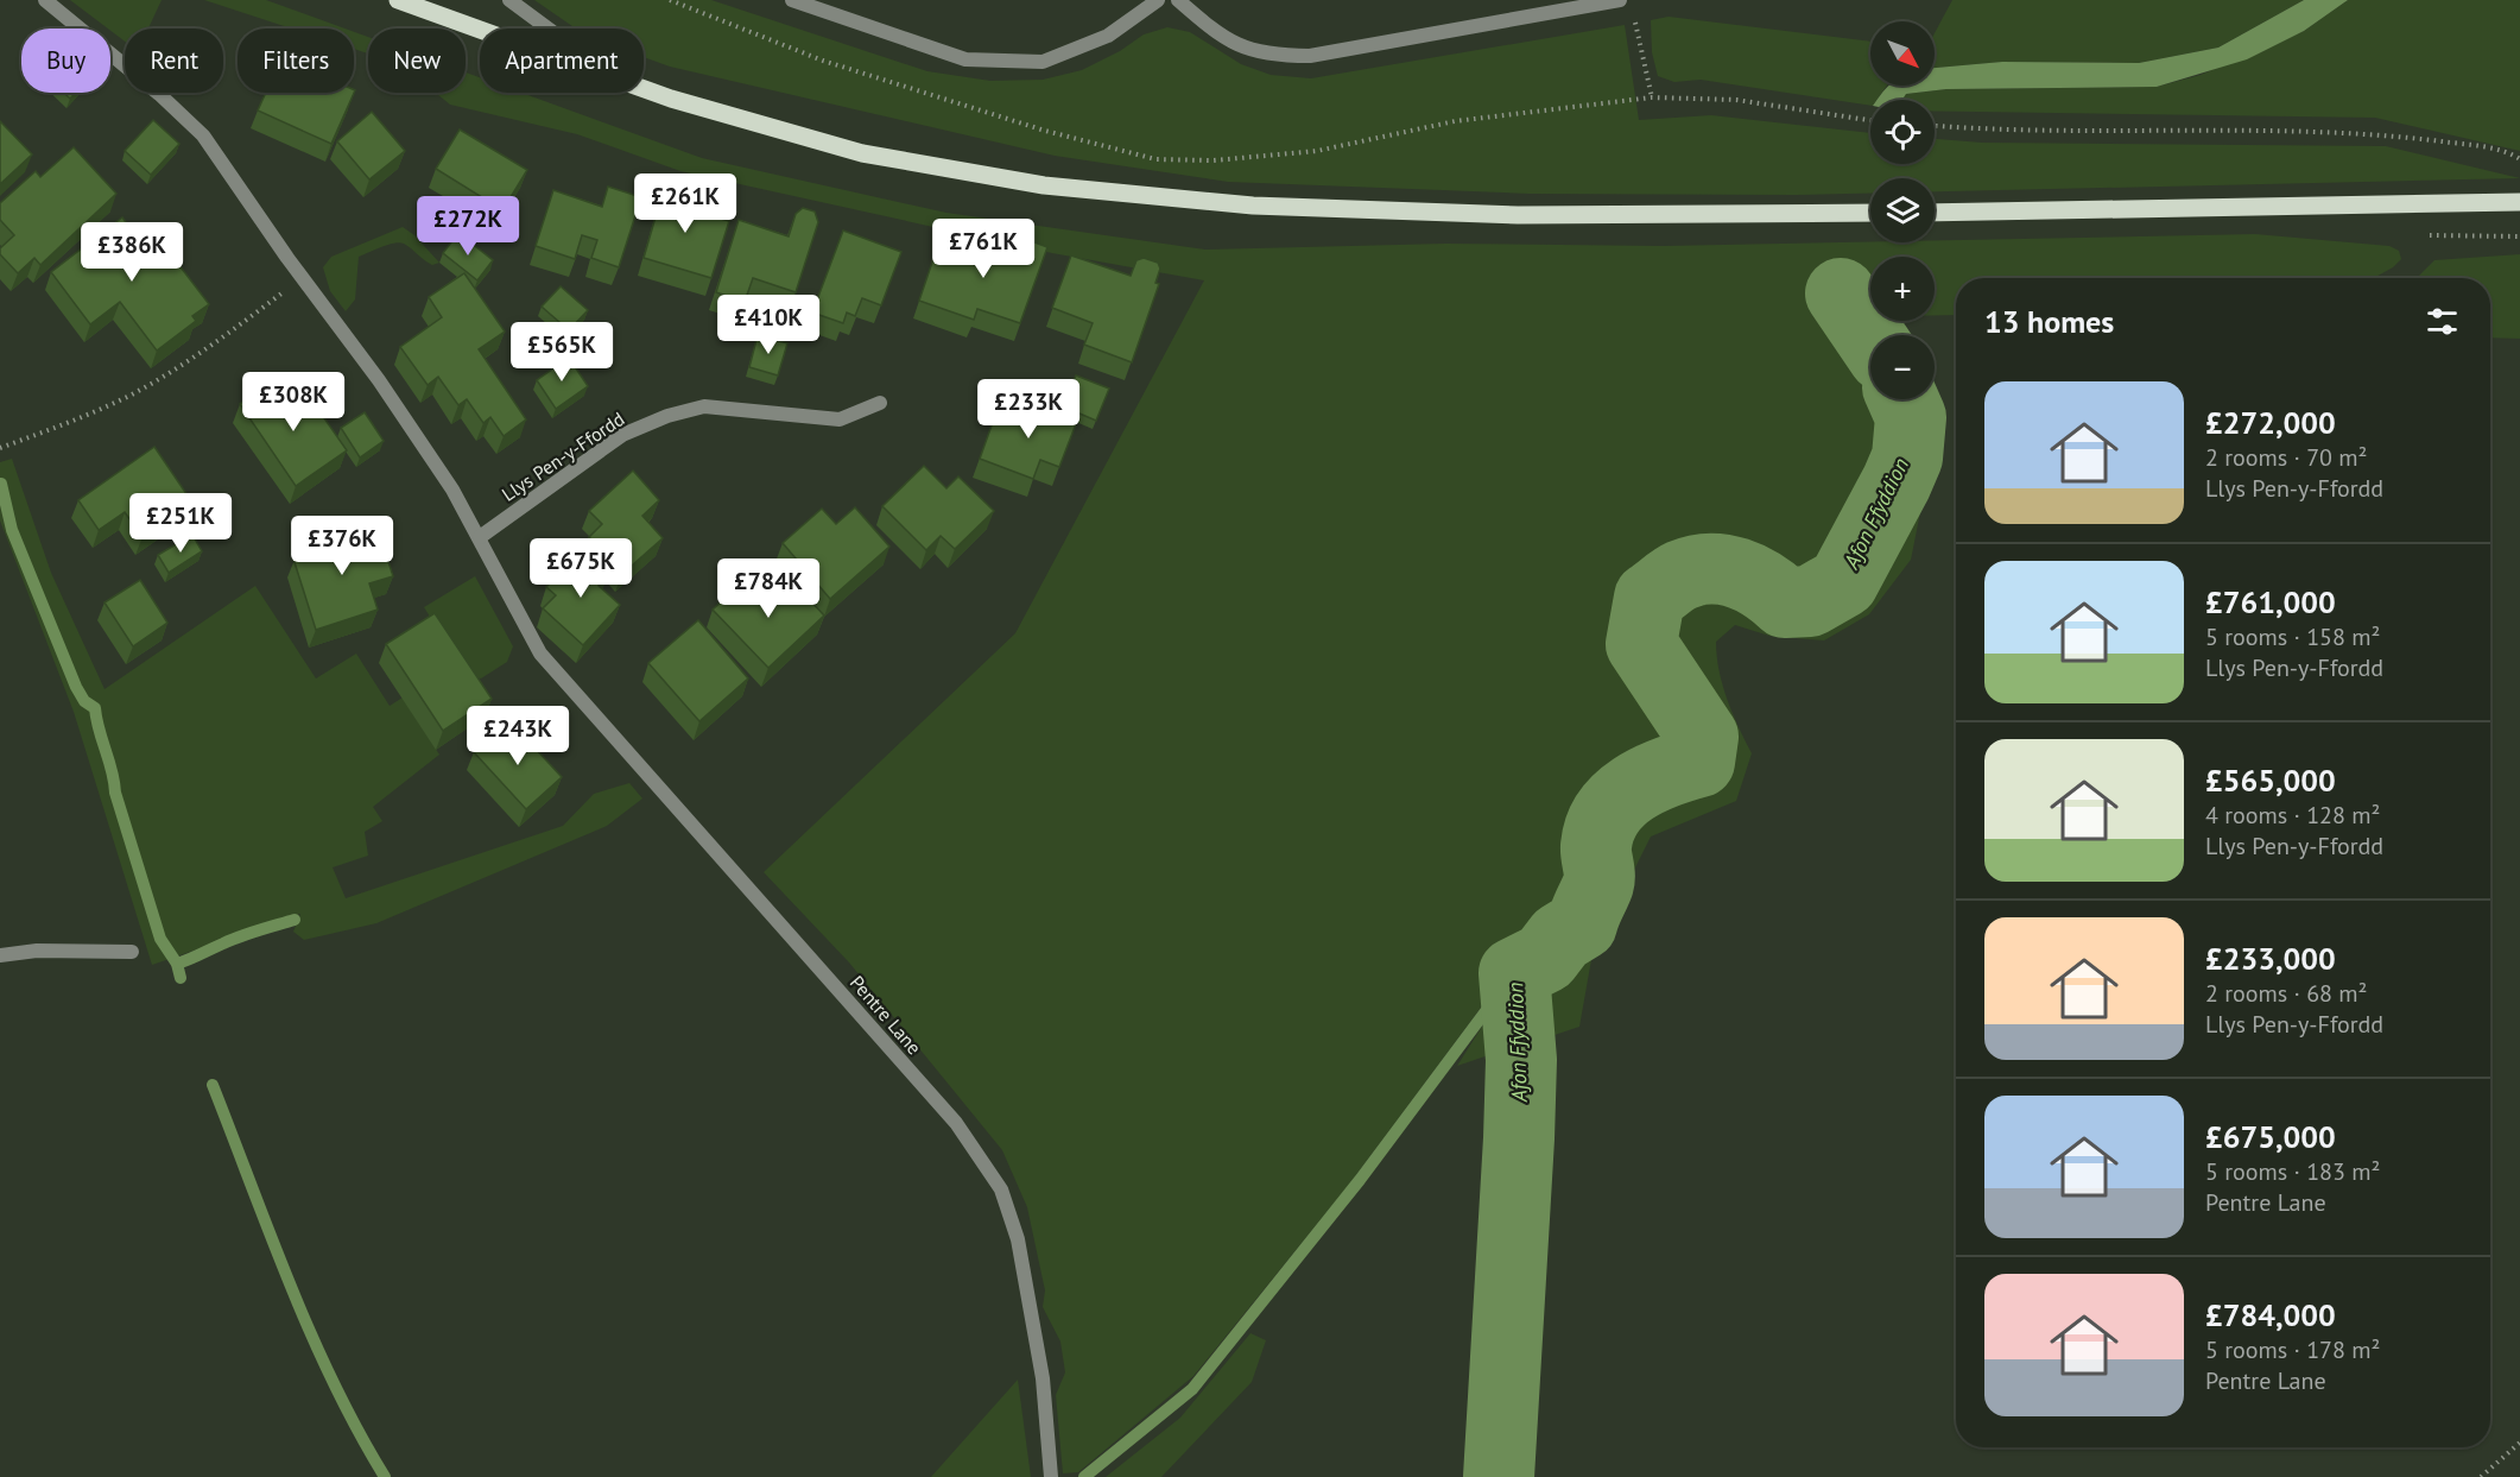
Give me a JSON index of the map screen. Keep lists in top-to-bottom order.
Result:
{
  "streets": {
    "street": ["Llys Pen-y-Ffordd", "Pentre Lane"]
  },
  "crossings": [
    ["Llys Pen-y-Ffordd", "Pentre Lane"]
  ],
  "water": ["Afon Ffyddion"],
  "north": "bottom right",
  "page": {
    "map_buttons": ["+", "−"],
    "chip": [
      "Buy",
      "Rent",
      "Filters",
      "New",
      "Apartment"
    ],
    "price": [
      "£261K",
      "£272K",
      "£761K",
      "£386K",
      "£410K",
      "£565K",
      "£308K",
      "£233K",
      "£251K",
      "£376K",
      "£675K",
      "£784K",
      "£243K"
    ],
    "heading": "13 homes",
    "list": [
      {
        "name": "£272,000",
        "note": "2 rooms · 70 m² · Llys Pen-y-Ffordd"
      },
      {
        "name": "£761,000",
        "note": "5 rooms · 158 m² · Llys Pen-y-Ffordd"
      },
      {
        "name": "£565,000",
        "note": "4 rooms · 128 m² · Llys Pen-y-Ffordd"
      },
      {
        "name": "£233,000",
        "note": "2 rooms · 68 m² · Llys Pen-y-Ffordd"
      },
      {
        "name": "£675,000",
        "note": "5 rooms · 183 m² · Pentre Lane"
      },
      {
        "name": "£784,000",
        "note": "5 rooms · 178 m² · Pentre Lane"
      }
    ]
  }
}
